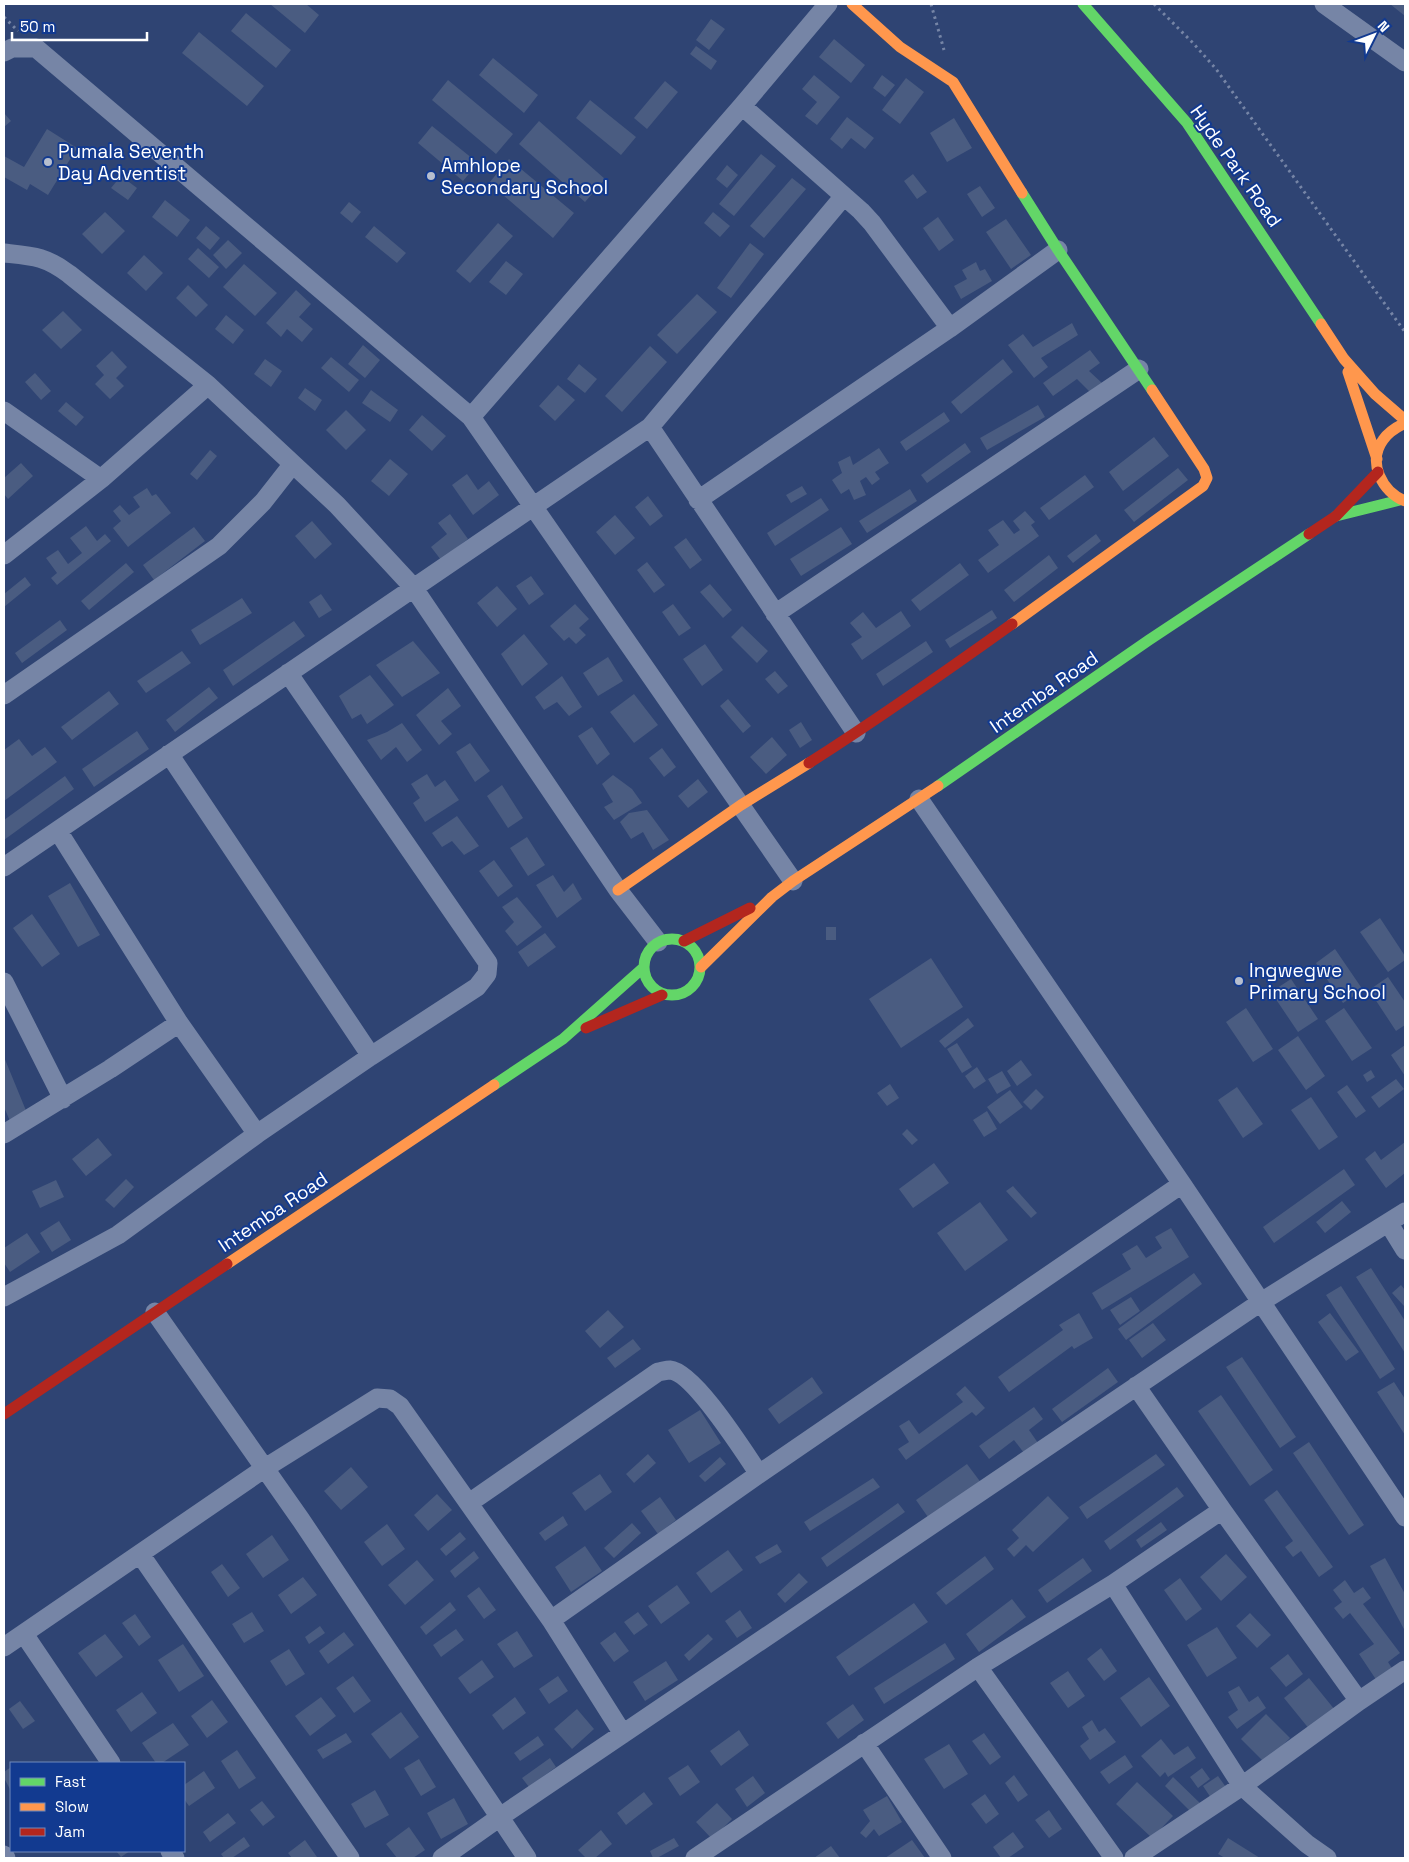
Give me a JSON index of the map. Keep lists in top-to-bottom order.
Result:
{
  "streets": {
    "street": ["Hyde Park Road", "Intemba Road"]
  },
  "places": ["Pumala Seventh Day Adventist", "Amhlope Secondary School", "Ingwegwe Primary School"],
  "legend": ["Fast", "Slow", "Jam"],
  "scale_bar": "50 m",
  "north": "top right"
}
